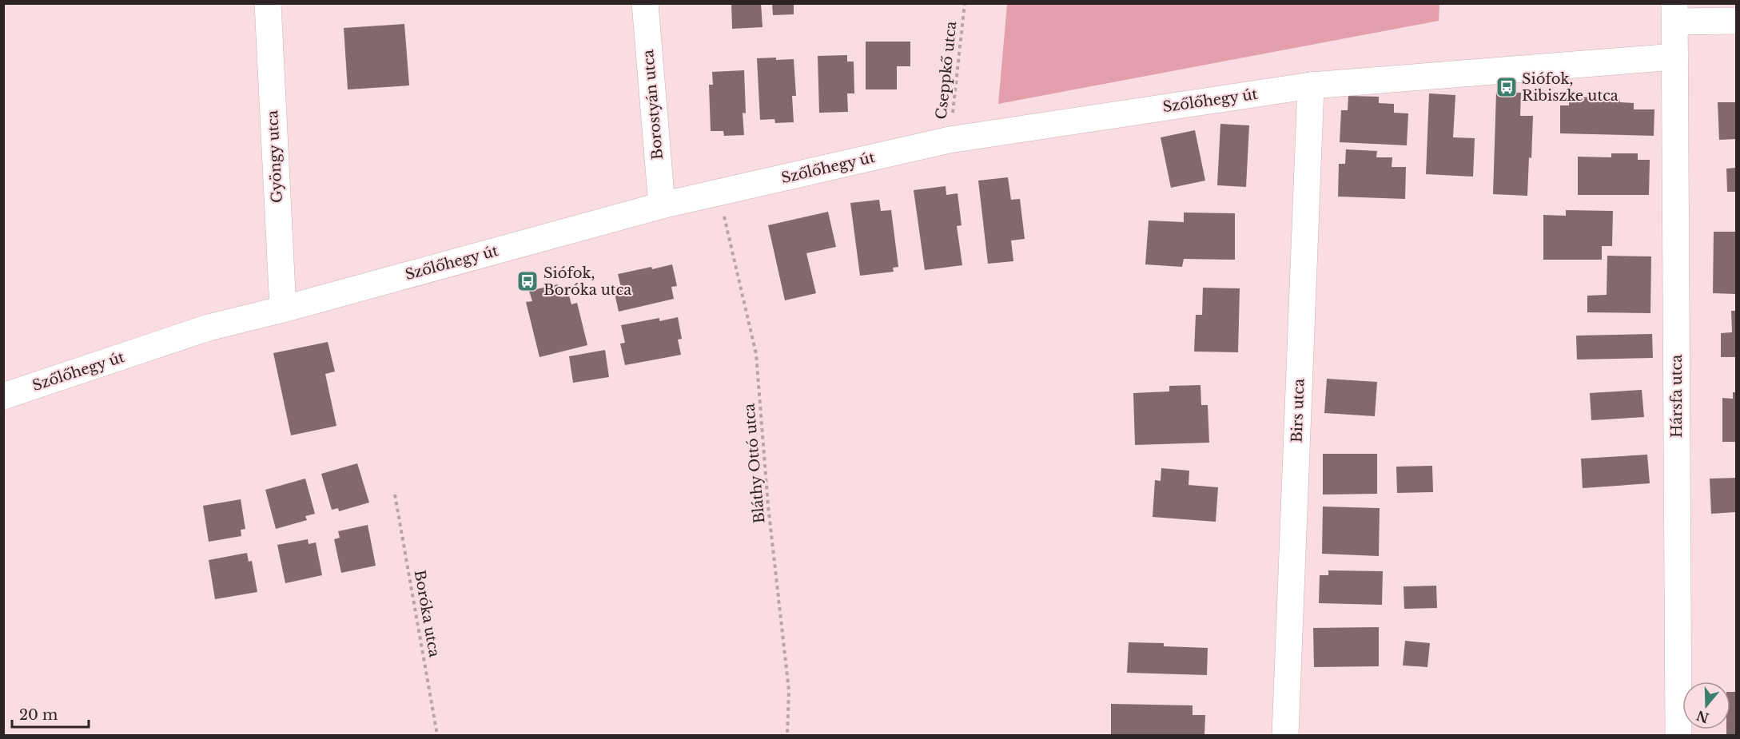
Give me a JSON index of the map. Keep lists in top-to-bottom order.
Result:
{
  "streets": {
    "street": [
      "Szőlőhegy út",
      "Borostyán utca",
      "Gyöngy utca",
      "Hársfa utca",
      "Birs utca"
    ],
    "path": ["Cseppkő utca", "Bláthy Ottó utca", "Boróka utca"]
  },
  "crossings": [
    ["Cseppkő utca", "Szőlőhegy út"],
    ["Szőlőhegy út", "Borostyán utca"],
    ["Szőlőhegy út", "Gyöngy utca"],
    ["Szőlőhegy út", "Hársfa utca"],
    ["Szőlőhegy út", "Birs utca"],
    ["Szőlőhegy út", "Bláthy Ottó utca"]
  ],
  "places": {
    "bus stop": ["Siófok, Ribiszke utca", "Siófok, Boróka utca"]
  },
  "scale_bar": "20 m",
  "north": "bottom"
}
